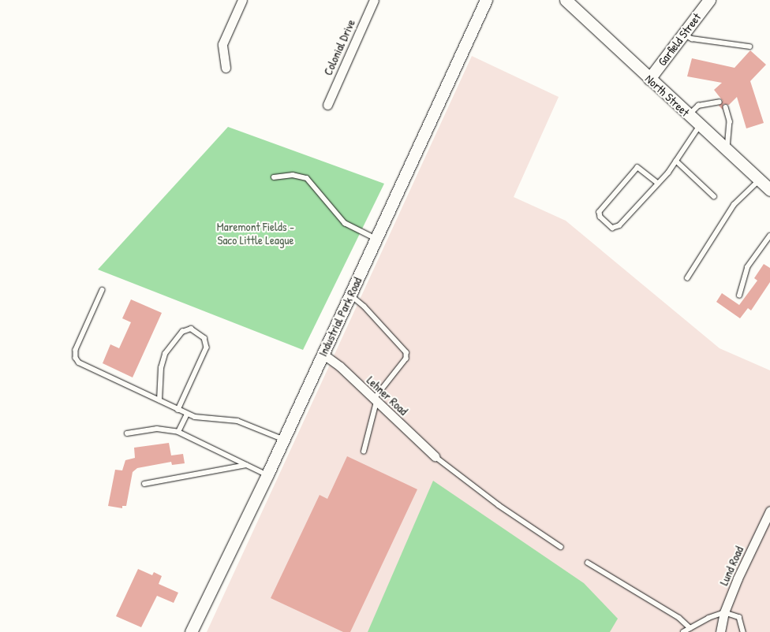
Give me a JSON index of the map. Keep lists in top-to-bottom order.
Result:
{
  "streets": {
    "main road": ["Garfield Street", "North Street", "Industrial Park Road"],
    "street": ["Colonial Drive", "Lehner Road", "Lund Road"]
  },
  "crossings": [
    ["Garfield Street", "North Street"],
    ["Industrial Park Road", "Lehner Road"]
  ],
  "parks": ["Maremont Fields - Saco Little League"]
}
